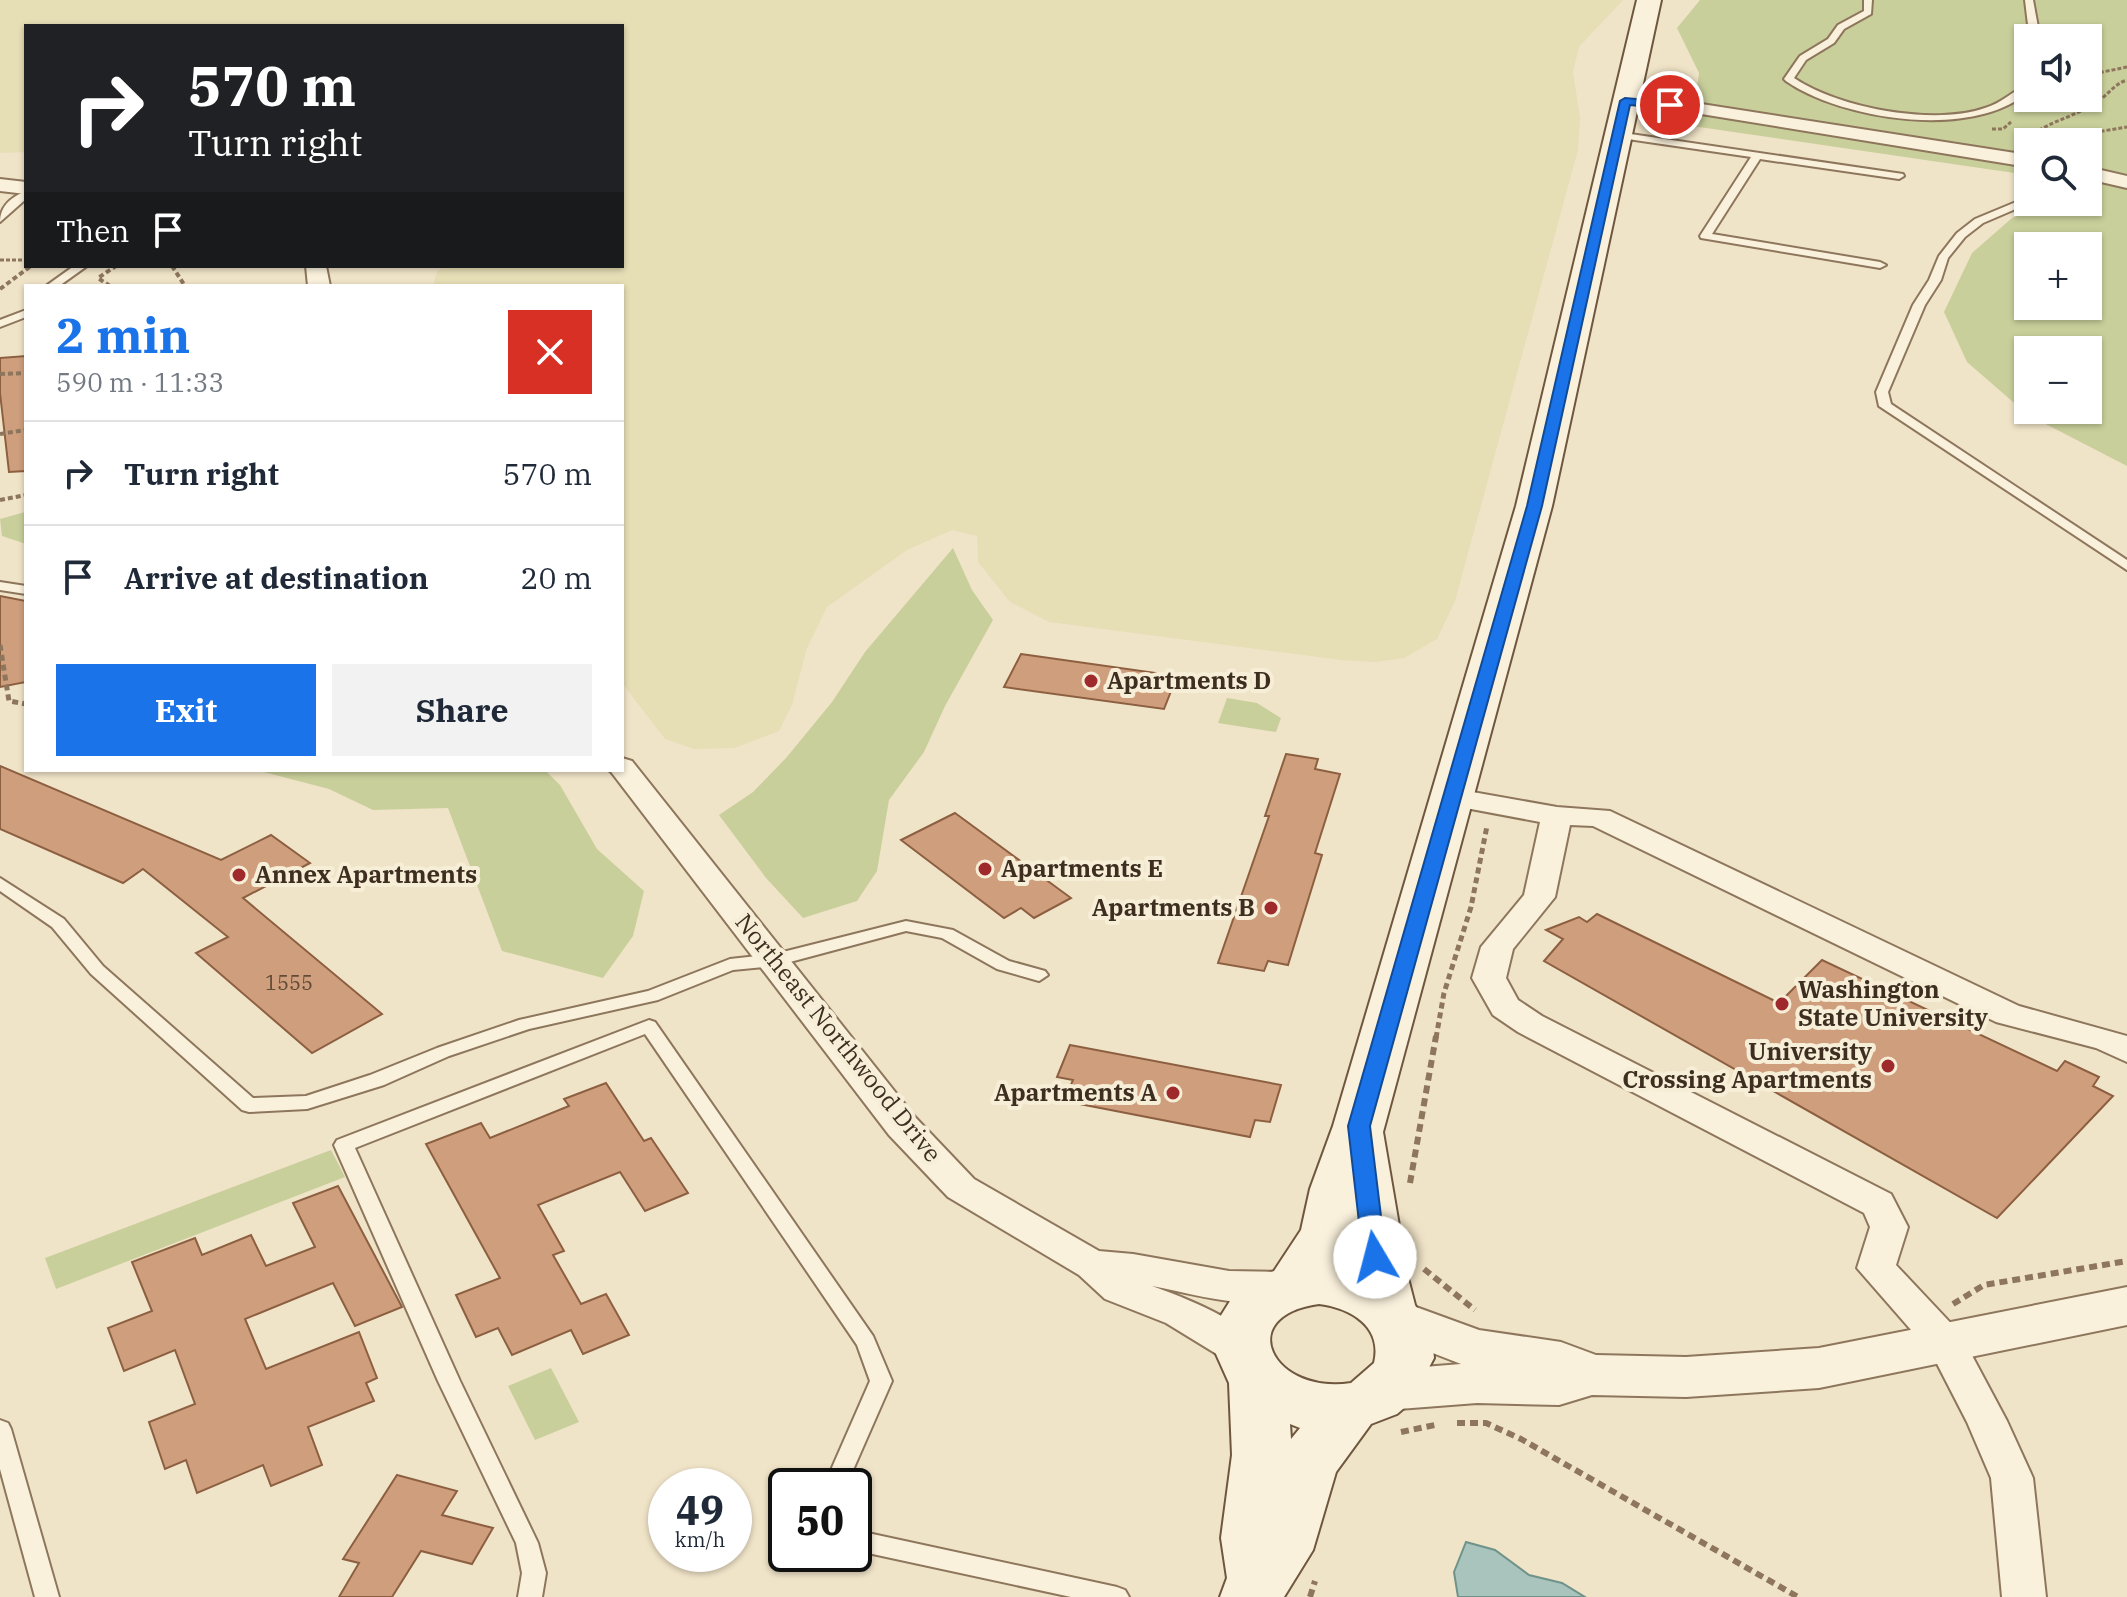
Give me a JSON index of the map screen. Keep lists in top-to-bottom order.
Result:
{
  "streets": {
    "street": ["Northeast Northwood Drive"]
  },
  "places": [
    "Apartments D",
    "Apartments E",
    "Annex Apartments",
    "Apartments B",
    "Washington State University",
    "University Crossing Apartments",
    "Apartments A"
  ],
  "house_numbers": ["1555"],
  "page": {
    "map_buttons": ["+", "−"],
    "turn": ["570 m", "Turn right"],
    "then": "Then",
    "heading": ["2 min", "590 m · 11:33"],
    "list": [
      {
        "name": "Turn right",
        "value": "570 m"
      },
      {
        "name": "Arrive at destination",
        "value": "20 m"
      }
    ],
    "buttons": ["Exit", "Share"],
    "speed": "49 km/h",
    "limit": "50"
  }
}
